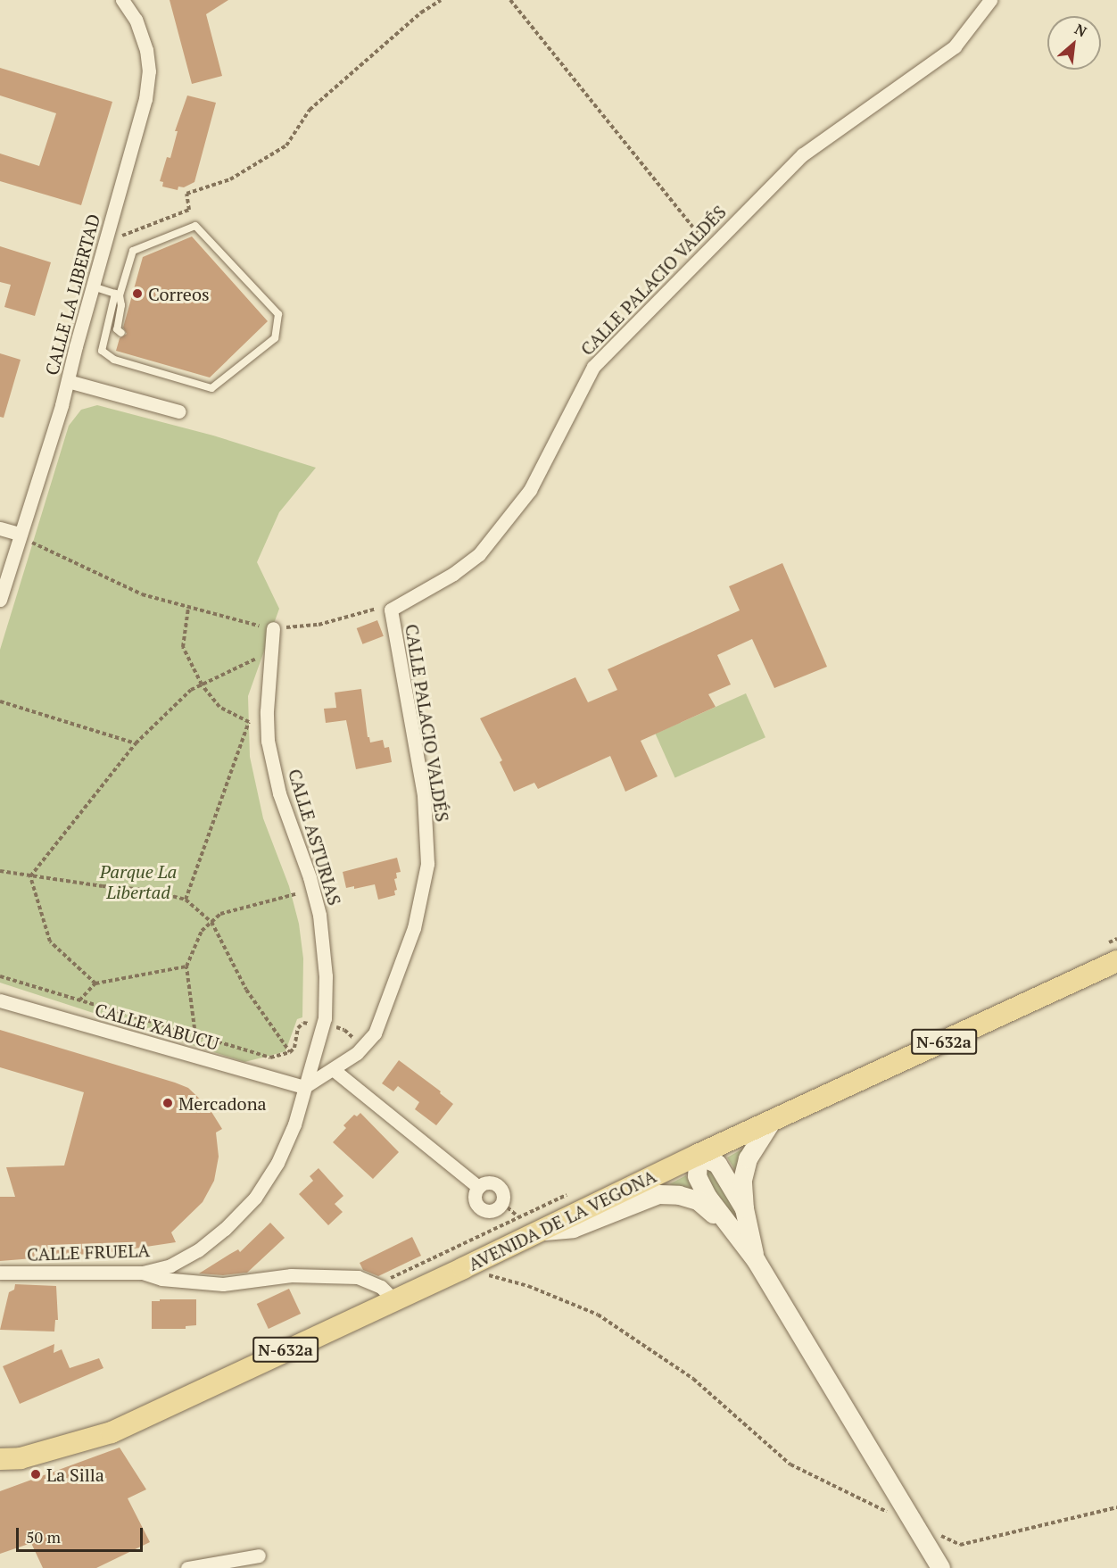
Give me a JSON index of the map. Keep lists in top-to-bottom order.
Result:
{
  "streets": {
    "main road": ["N-632a", "AVENIDA DE LA VEGONA"],
    "street": [
      "CALLE PALACIO VALDÉS",
      "CALLE LA LIBERTAD",
      "CALLE ASTURIAS",
      "CALLE XABUCU",
      "CALLE FRUELA"
    ]
  },
  "crossings": [
    ["CALLE PALACIO VALDÉS", "CALLE ASTURIAS"],
    ["CALLE PALACIO VALDÉS", "CALLE XABUCU"],
    ["CALLE PALACIO VALDÉS", "CALLE FRUELA"],
    ["CALLE ASTURIAS", "CALLE XABUCU"],
    ["CALLE ASTURIAS", "CALLE FRUELA"],
    ["CALLE XABUCU", "CALLE FRUELA"]
  ],
  "parks": ["Parque La Libertad"],
  "places": ["Correos", "Mercadona", "La Silla"],
  "scale_bar": "50 m",
  "north": "top right"
}
